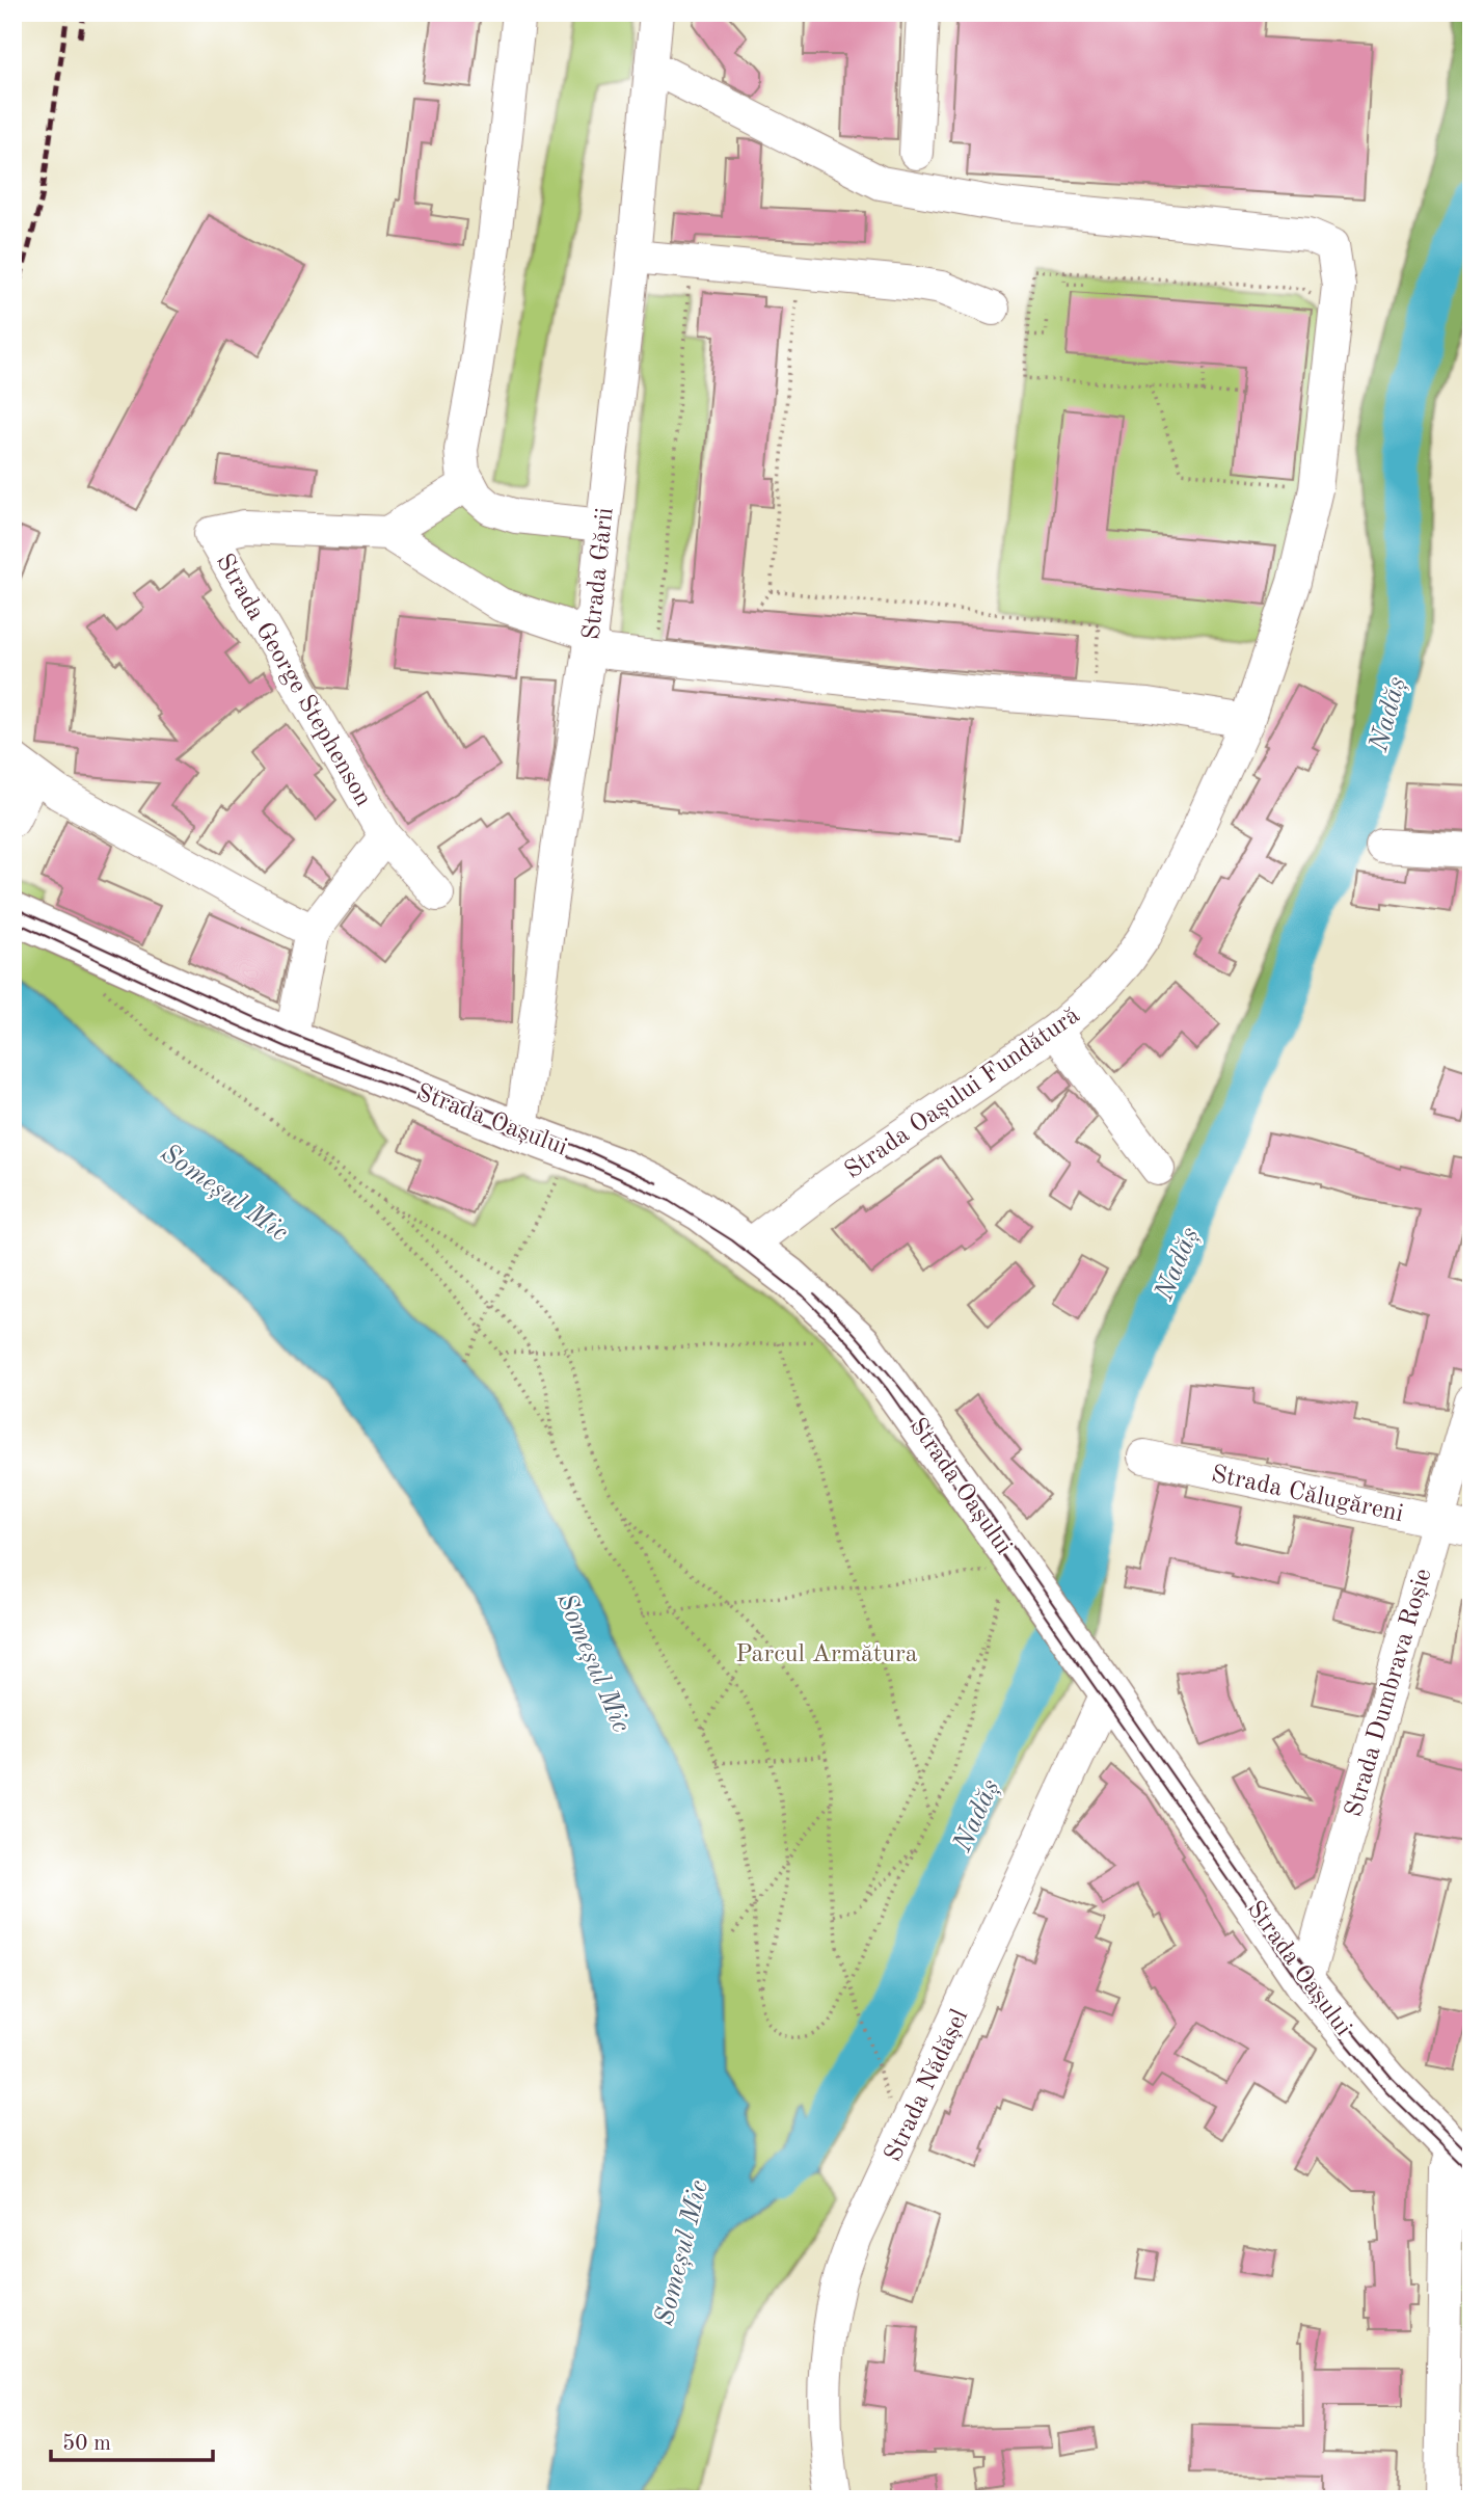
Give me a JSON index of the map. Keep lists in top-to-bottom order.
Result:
{
  "streets": {
    "main road": ["Strada Oașului"],
    "street": [
      "Strada Gării",
      "Strada George Stephenson",
      "Strada Oașului Fundătură",
      "Strada Călugăreni",
      "Strada Dumbrava Roșie",
      "Strada Nădășel"
    ]
  },
  "crossings": [
    ["Strada Gării", "Strada George Stephenson"],
    ["Strada Gării", "Strada Oașului Fundătură"],
    ["Strada Gării", "Strada Oașului"],
    ["Strada George Stephenson", "Strada Oașului Fundătură"],
    ["Strada Oașului Fundătură", "Strada Oașului"],
    ["Strada Oașului", "Strada Dumbrava Roșie"],
    ["Strada Oașului", "Strada Nădășel"],
    ["Strada Călugăreni", "Strada Dumbrava Roșie"]
  ],
  "water": ["Nadăș", "Someșul Mic"],
  "parks": ["Parcul Armătura"],
  "scale_bar": "50 m"
}
